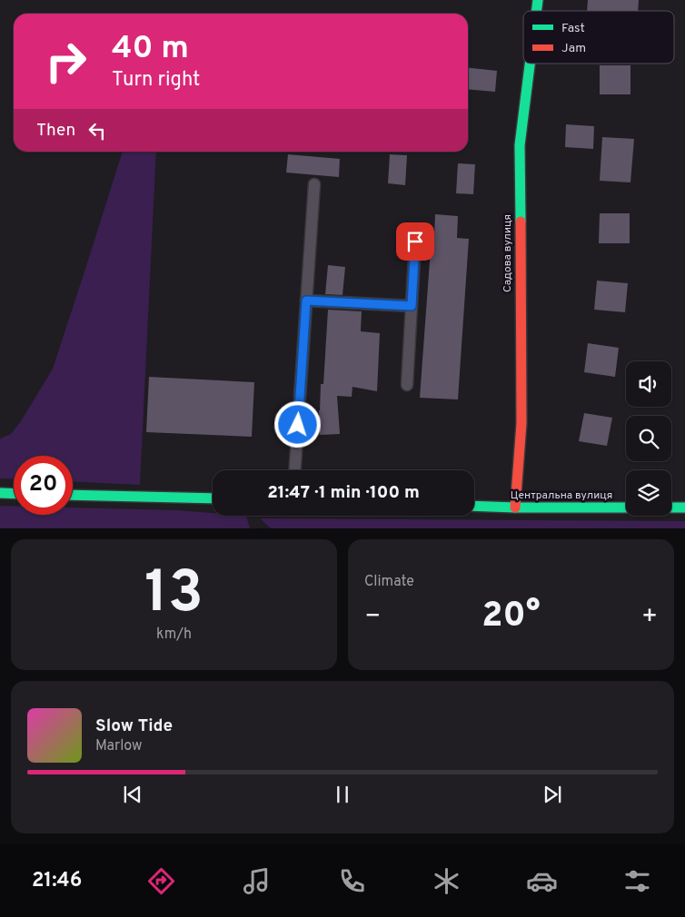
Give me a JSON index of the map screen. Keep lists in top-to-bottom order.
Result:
{
  "streets": {
    "street": ["Садова вулиця", "Центральна вулиця"]
  },
  "crossings": [
    ["Садова вулиця", "Центральна вулиця"]
  ],
  "legend": ["Fast", "Jam"],
  "page": {
    "turn": ["40 m", "Turn right"],
    "then": "Then",
    "limit": "20",
    "trip": "21:47 · 1 min · 100 m",
    "tile": [
      ["13", "km/h"],
      "Climate"
    ],
    "heat": ["−", "20°", "+"],
    "song": ["Slow Tide", "Marlow"],
    "tabs": "21:46"
  }
}
